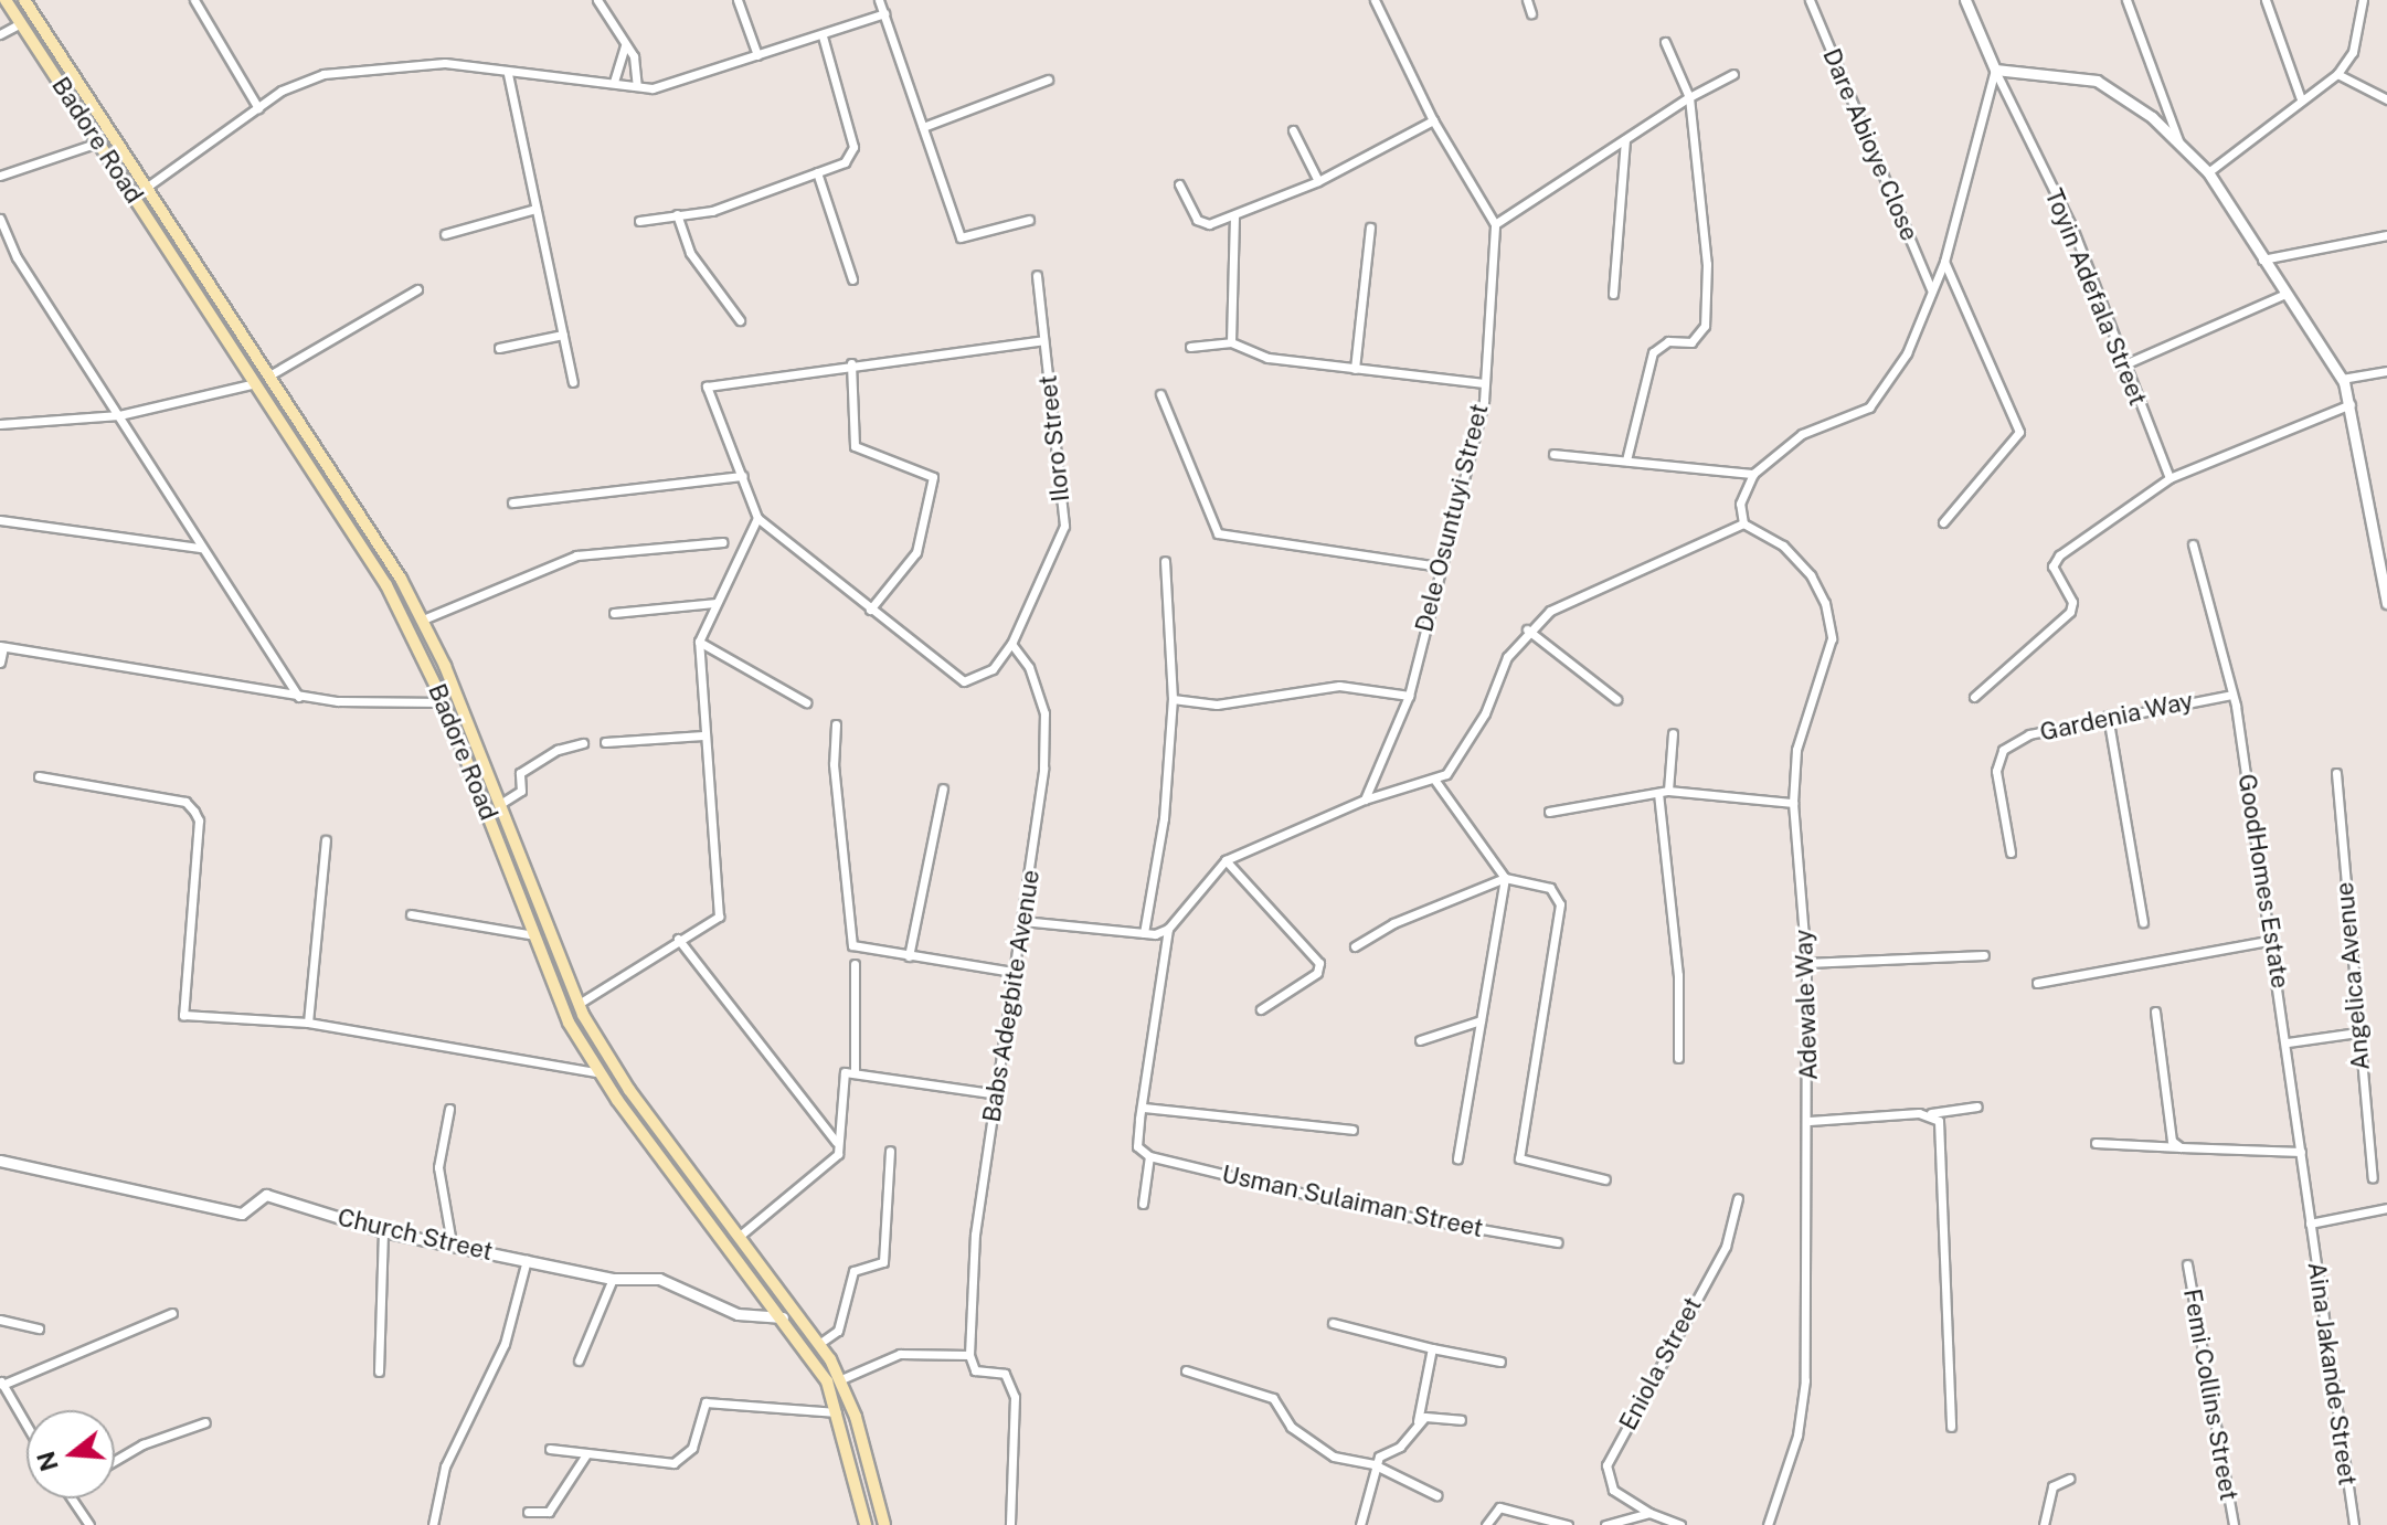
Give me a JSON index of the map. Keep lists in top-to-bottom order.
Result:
{
  "streets": {
    "main road": ["Badore Road"],
    "street": [
      "Dare Abioye Close",
      "Toyin Adefala Street",
      "Iloro Street",
      "Dele Osuntuyi Street",
      "Gardenia Way",
      "GoodHomes Estate",
      "Angelica Avenue",
      "Babs Adegbite Avenue",
      "Adewale Way",
      "Usman Sulaiman Street",
      "Church Street",
      "Eniola Street",
      "Aina Jakande Street",
      "Femi Collins Street"
    ]
  },
  "crossings": [
    ["Badore Road", "Church Street"],
    ["Iloro Street", "Babs Adegbite Avenue"],
    ["Gardenia Way", "GoodHomes Estate"],
    ["GoodHomes Estate", "Aina Jakande Street"]
  ],
  "north": "left"
}
